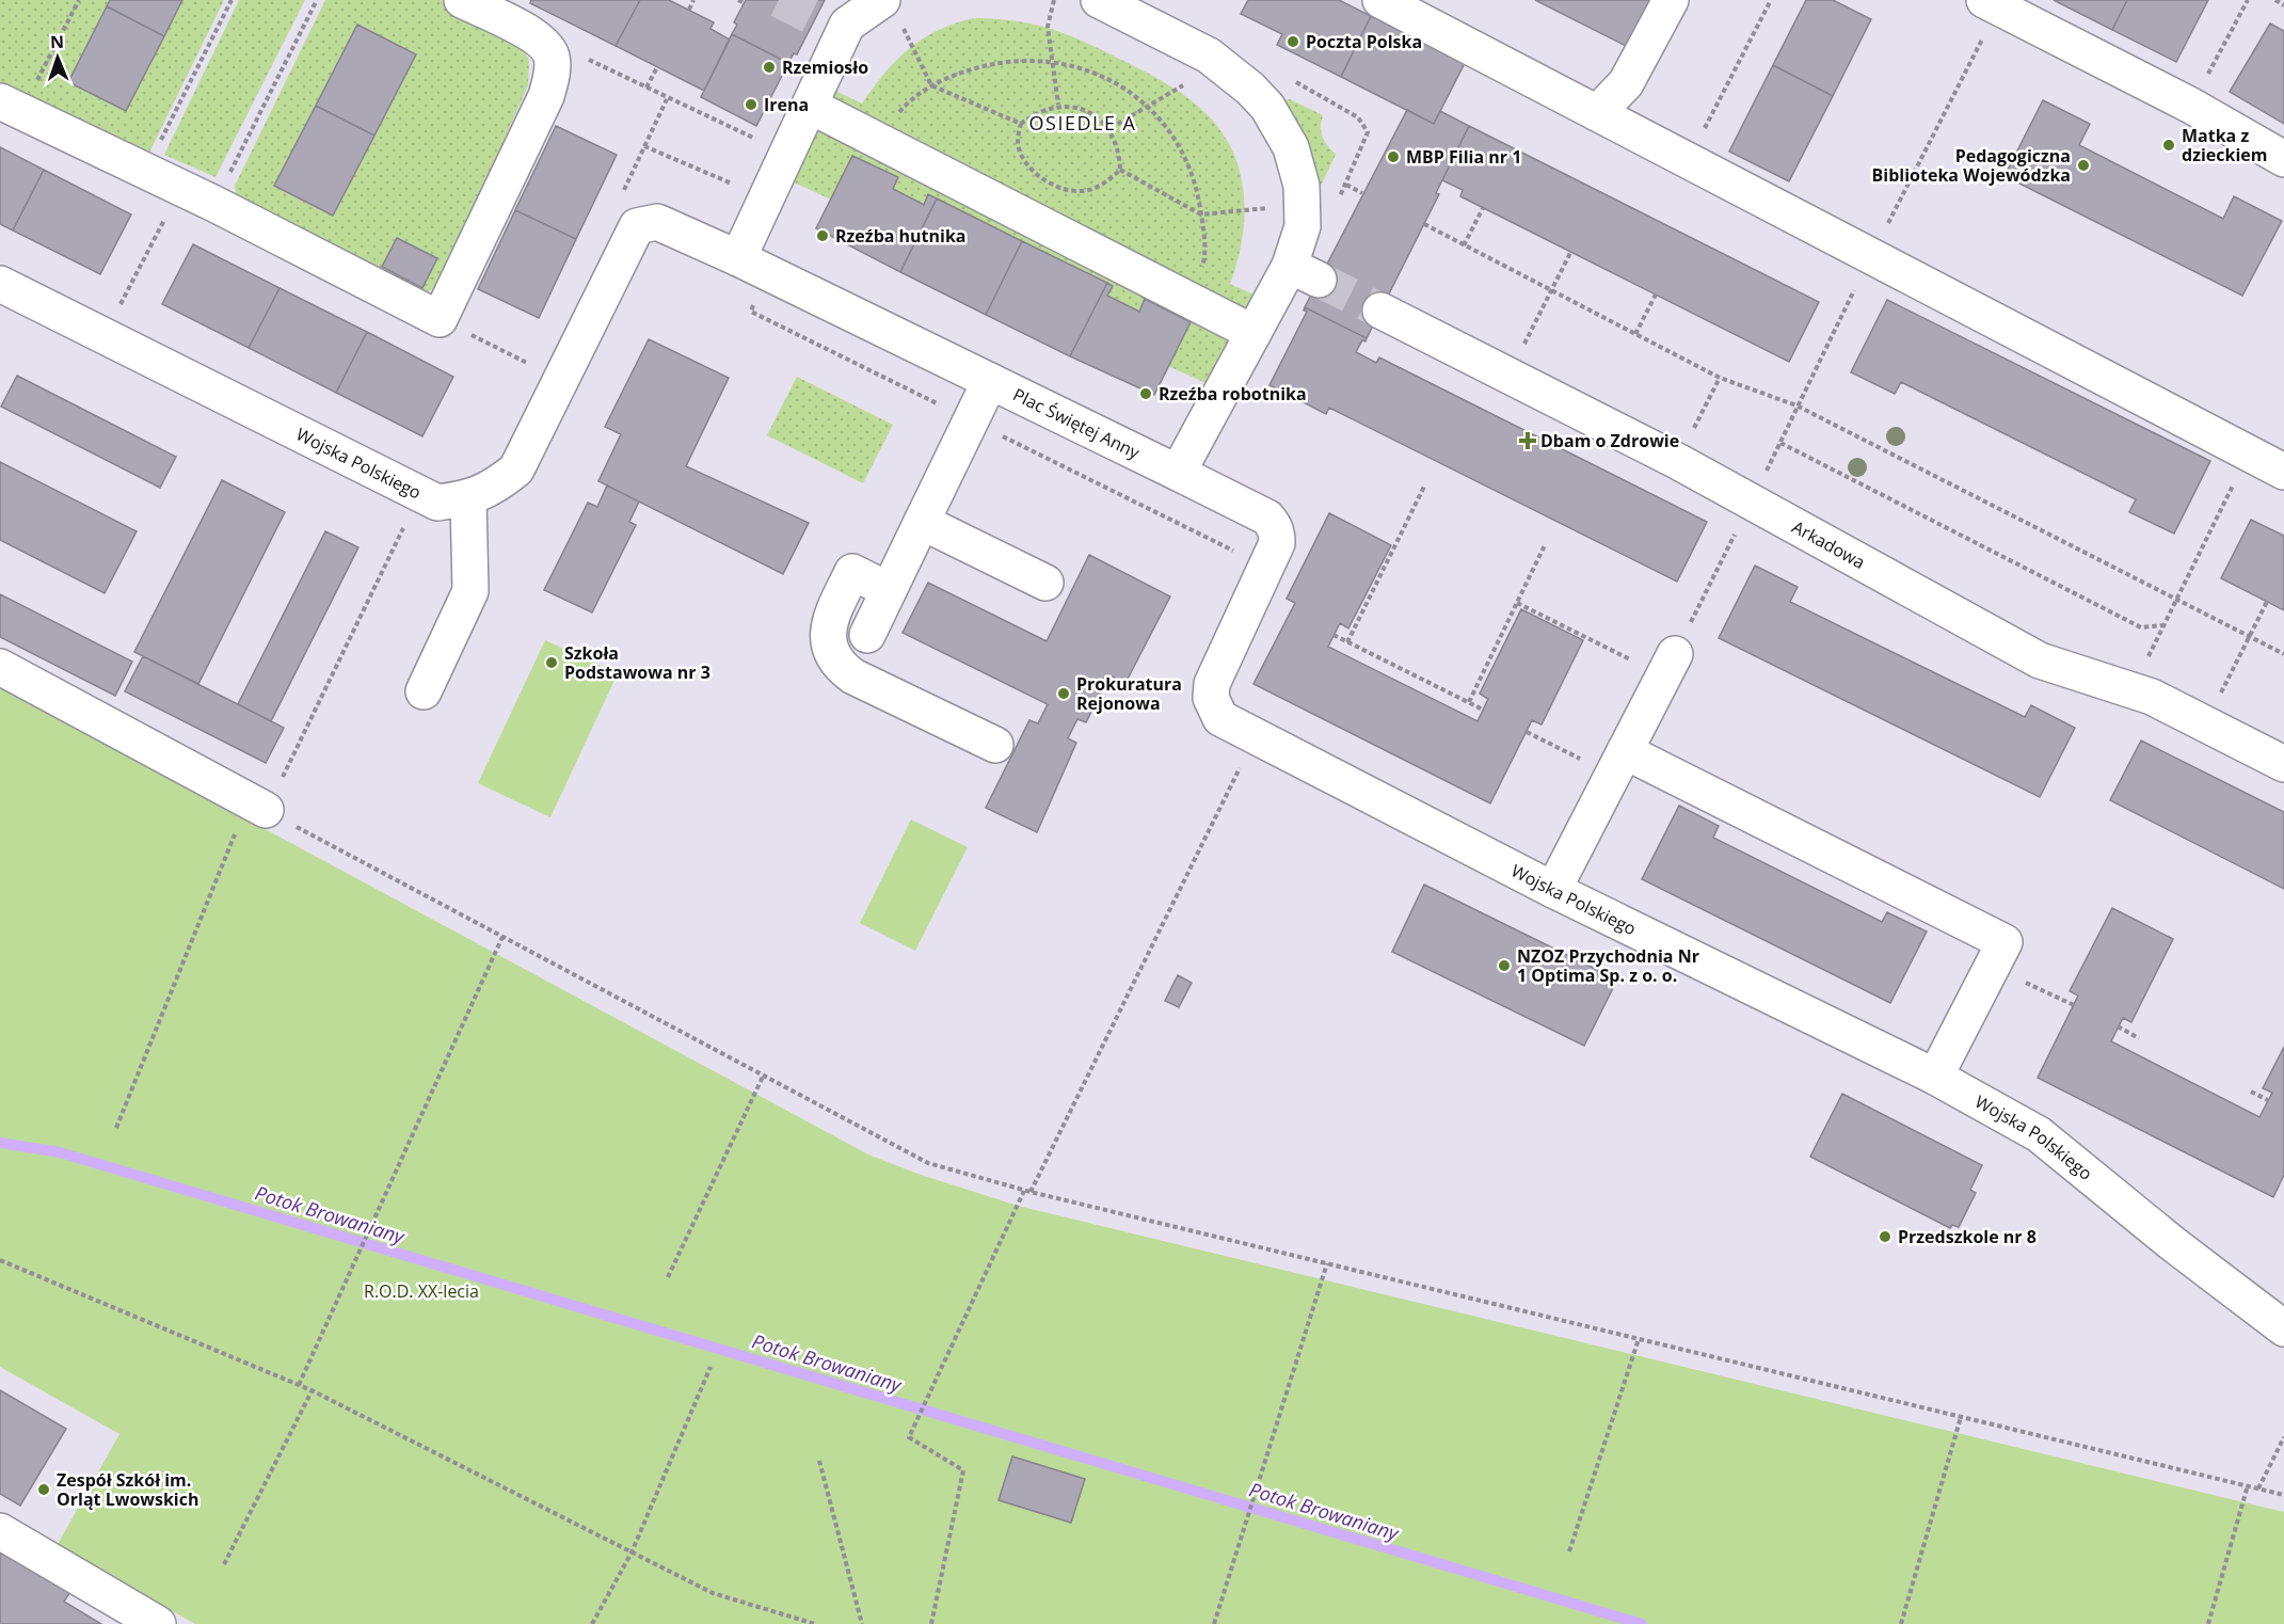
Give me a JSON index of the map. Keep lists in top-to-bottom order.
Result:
{
  "streets": {
    "street": ["Plac Świętej Anny", "Wojska Polskiego", "Arkadowa"]
  },
  "crossings": [
    ["Plac Świętej Anny", "Wojska Polskiego"]
  ],
  "districts": ["OSIEDLE A"],
  "water": ["Potok Browaniany"],
  "parks": ["R.O.D. XX-lecia"],
  "places": {
    "other": [
      "Poczta Polska",
      "Rzemiosło",
      "Irena",
      "Matka z dzieckiem",
      "MBP Filia nr 1",
      "Pedagogiczna Biblioteka Wojewódzka",
      "Rzeźba hutnika",
      "Rzeźba robotnika",
      "Szkoła Podstawowa nr 3",
      "Prokuratura Rejonowa",
      "NZOZ Przychodnia Nr 1 Optima Sp. z o. o.",
      "Przedszkole nr 8",
      "Zespół Szkół im. Orląt Lwowskich"
    ],
    "health": ["Dbam o Zdrowie"]
  },
  "north": "top"
}
